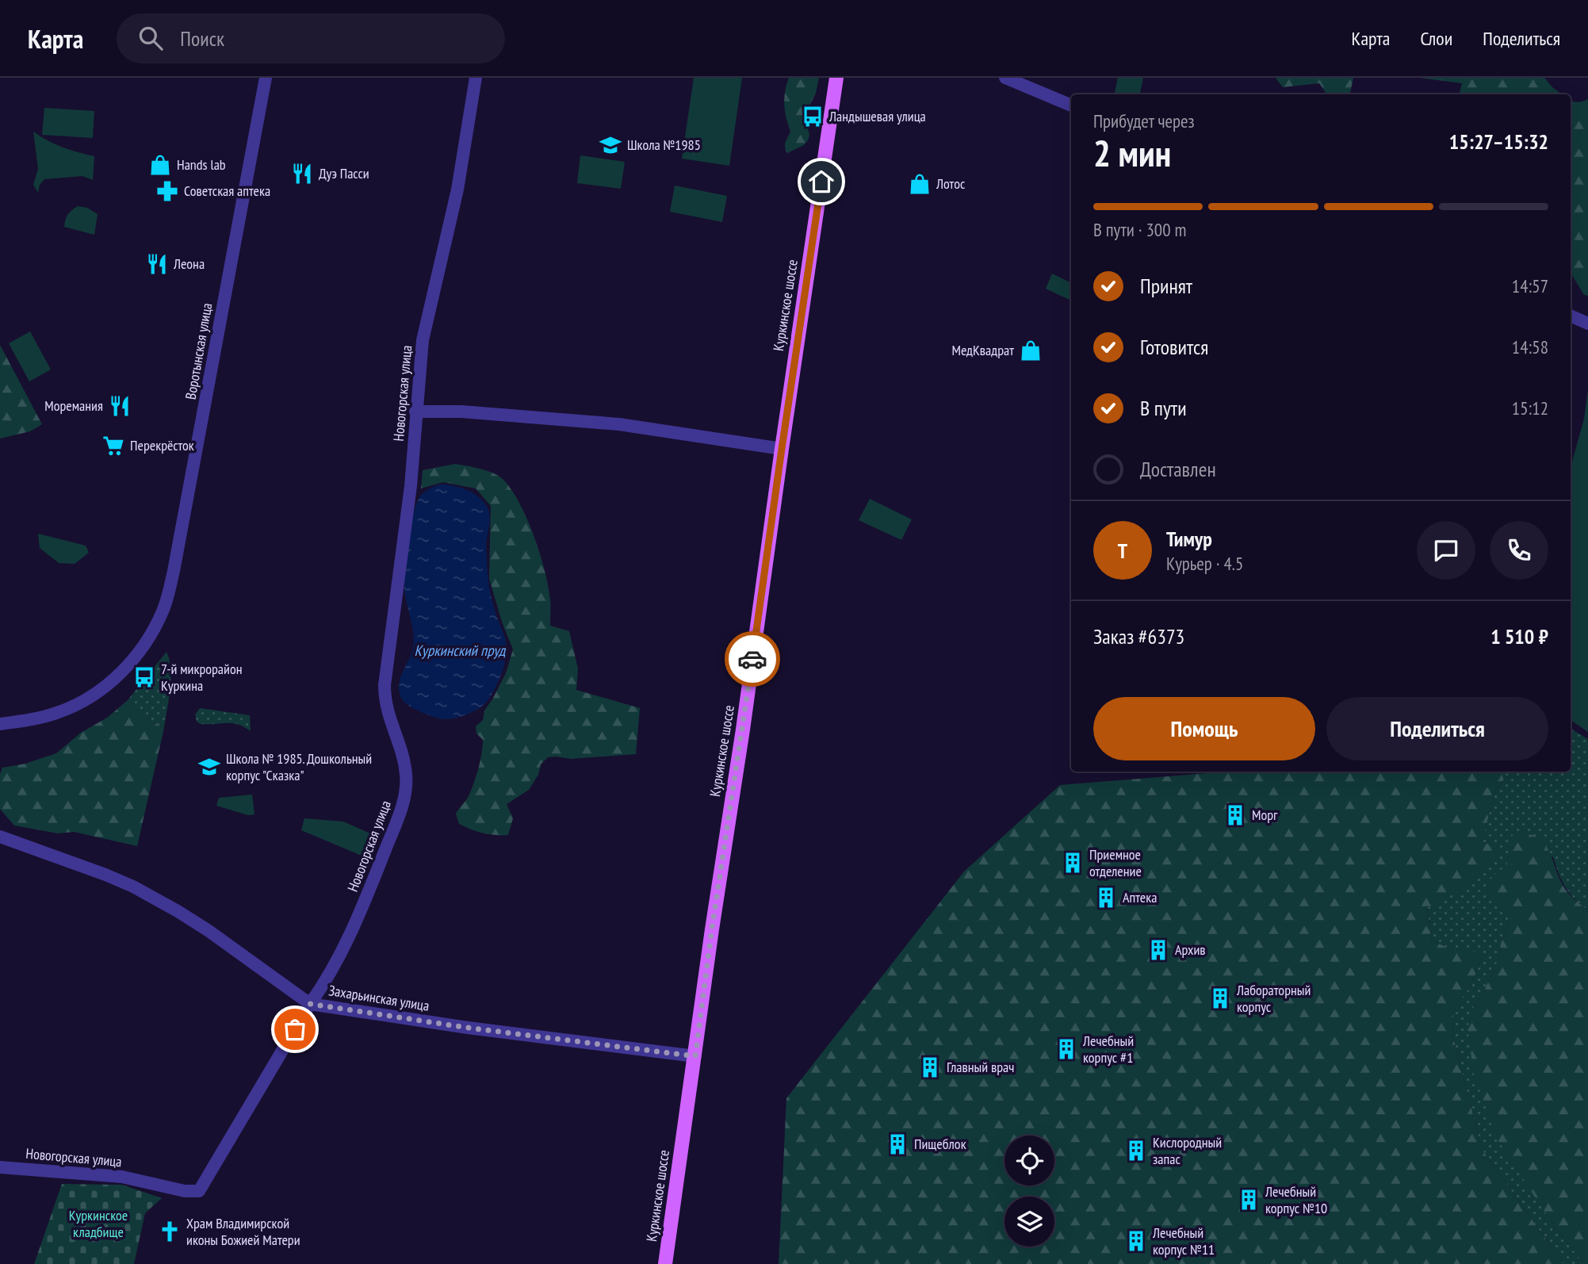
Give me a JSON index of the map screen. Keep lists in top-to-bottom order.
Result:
{
  "streets": {
    "main road": ["Куркинское шоссе"],
    "street": ["Воротынская улица", "Новогорская улица", "Захарьинская улица"]
  },
  "crossings": [
    ["Куркинское шоссе", "Захарьинская улица"],
    ["Новогорская улица", "Захарьинская улица"]
  ],
  "water": ["Куркинский пруд"],
  "parks": ["Куркинское кладбище"],
  "places": {
    "bus stop": ["Ландышевая улица", "7-й микрорайон Куркина"],
    "school or university": ["Школа №1985", "Школа № 1985. Дошкольный корпус \"Сказка\""],
    "shop": ["Hands lab", "Лотос", "МедКвадрат"],
    "restaurant": ["Дуэ Пасси", "Леона", "Моремания"],
    "pharmacy": ["Советская аптека"],
    "supermarket": ["Перекрёсток"],
    "building": [
      "Морг",
      "Приемное отделение",
      "Аптека",
      "Архив",
      "Лабораторный корпус",
      "Лечебный корпус #1",
      "Главный врач",
      "Пищеблок",
      "Кислородный запас",
      "Лечебный корпус №10",
      "Лечебный корпус №11"
    ],
    "church": ["Храм Владимирской иконы Божией Матери"]
  },
  "page": {
    "header": "Карта",
    "search": "Поиск",
    "nav": ["Карта", "Слои", "Поделиться"],
    "heading": ["2 мин", "Прибудет через", "15:27–15:32"],
    "panel": [
      "Тимур",
      "Курьер · 4.5",
      "Заказ #6373",
      "1 510 ₽"
    ],
    "bar": "В пути · 300 m",
    "list": [
      ["Принят", "14:57"],
      ["Готовится", "14:58"],
      ["В пути", "15:12"],
      "Доставлен"
    ],
    "round": "Т",
    "buttons": ["Помощь", "Поделиться"]
  }
}
